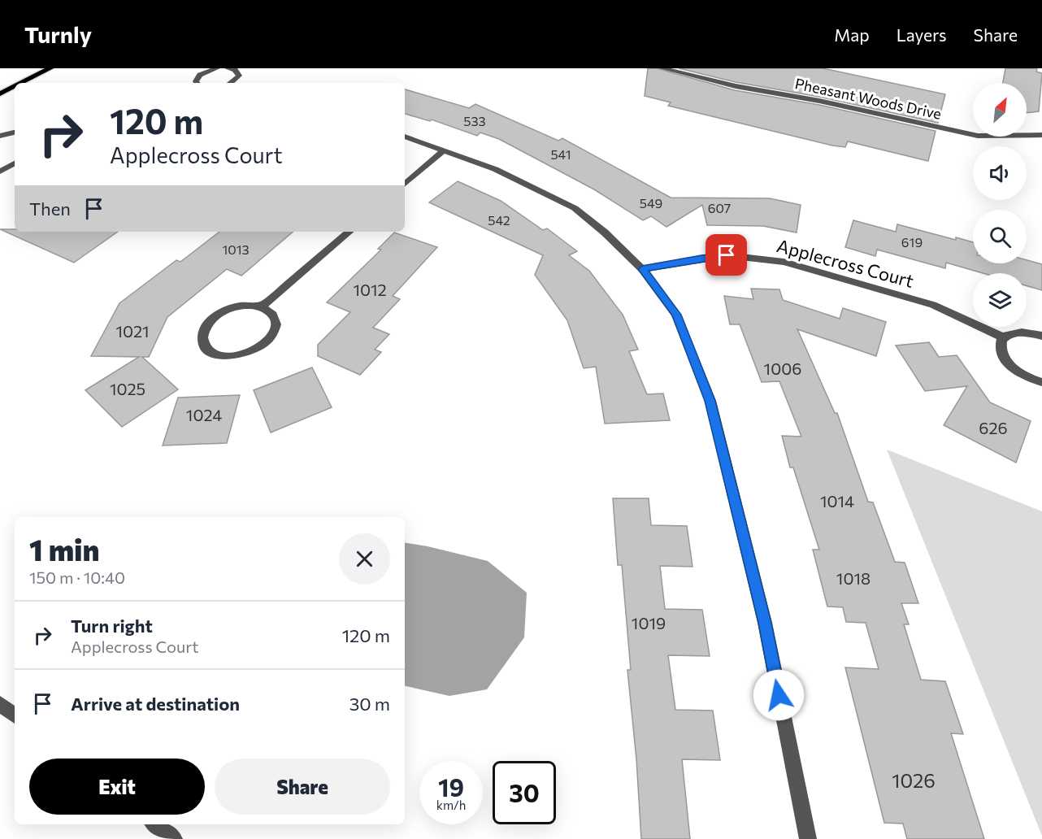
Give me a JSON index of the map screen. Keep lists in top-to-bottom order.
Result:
{
  "streets": {
    "street": ["Pheasant Woods Drive", "Applecross Court"]
  },
  "house_numbers": [
    "533",
    "541",
    "549",
    "607",
    "542",
    "619",
    "1013",
    "1012",
    "1021",
    "1006",
    "1025",
    "1024",
    "626",
    "1014",
    "1018",
    "1019",
    "1026"
  ],
  "north": "top right",
  "page": {
    "header": "Turnly",
    "nav": ["Map", "Layers", "Share"],
    "turn": ["120 m", "Applecross Court"],
    "then": "Then",
    "heading": ["1 min", "150 m · 10:40"],
    "list": [
      {
        "name": "Turn right",
        "note": "Applecross Court",
        "value": "120 m"
      },
      {
        "name": "Arrive at destination",
        "value": "30 m"
      }
    ],
    "buttons": ["Exit", "Share"],
    "speed": "19 km/h",
    "limit": "30"
  }
}
